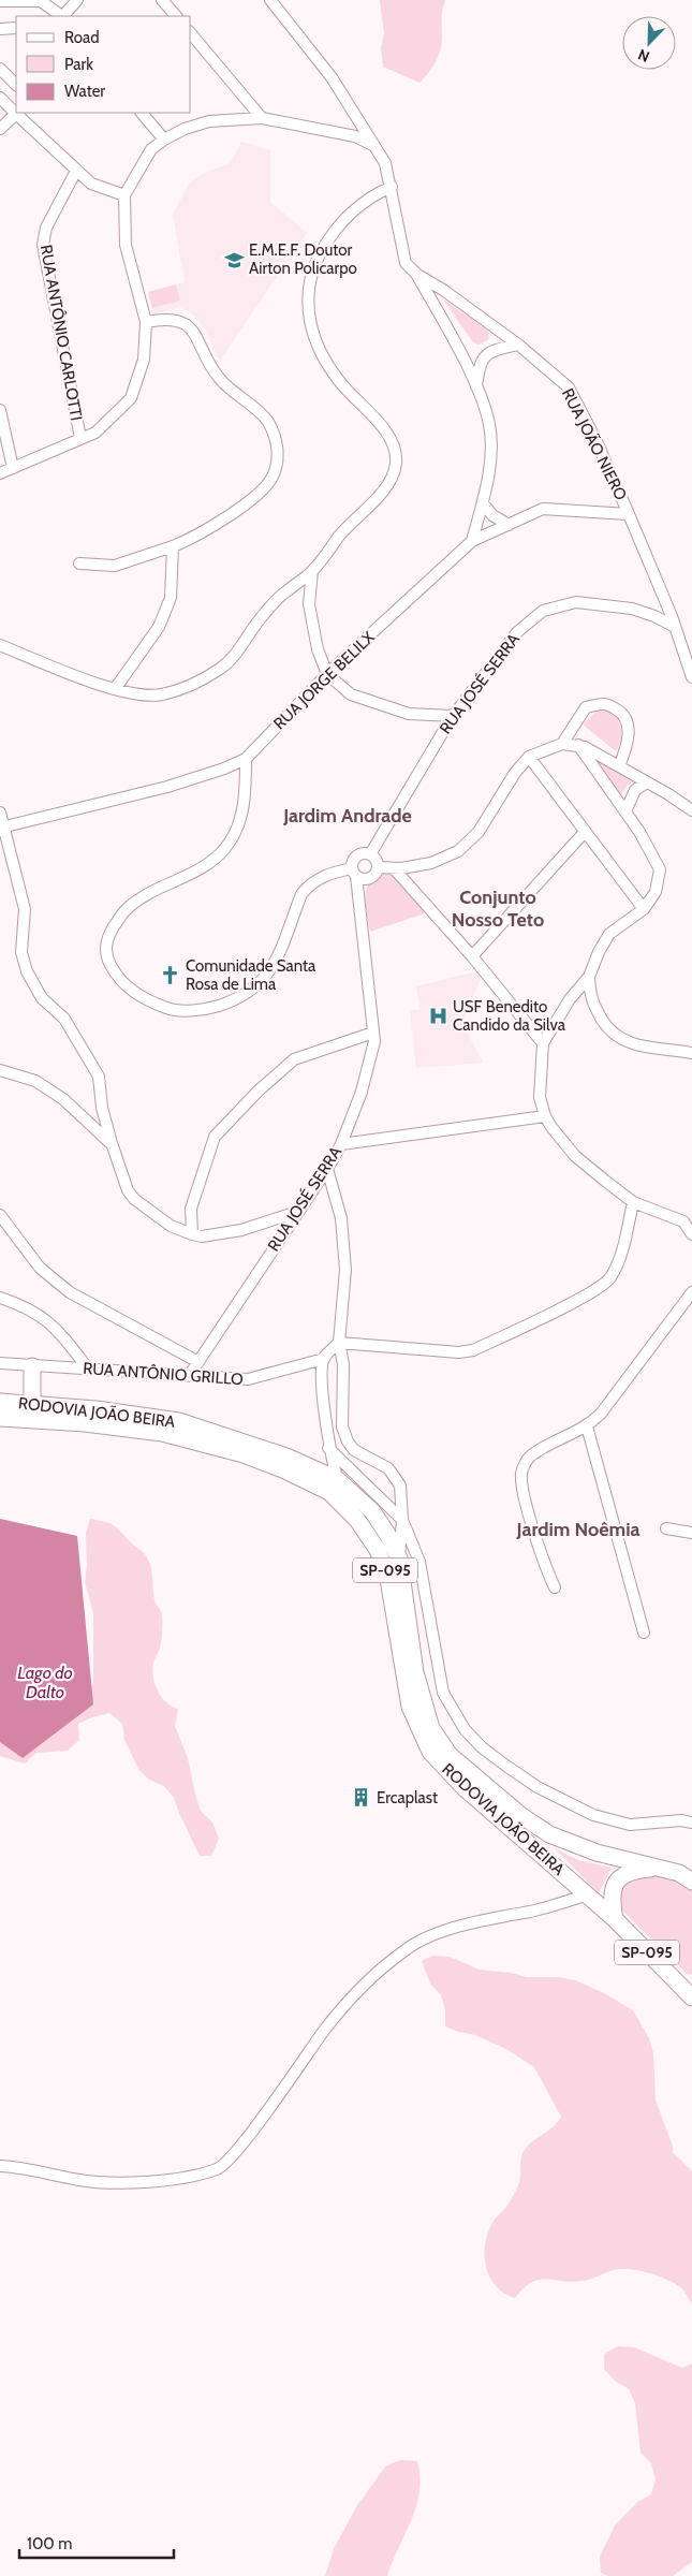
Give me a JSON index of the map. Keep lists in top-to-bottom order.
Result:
{
  "streets": {
    "main road": ["RODOVIA JOÃO BEIRA", "SP-095"],
    "street": [
      "RUA ANTÔNIO CARLOTTI",
      "RUA JOÃO NIERO",
      "RUA JORGE BELILX",
      "RUA JOSÉ SERRA",
      "RUA ANTÔNIO GRILLO"
    ]
  },
  "crossings": [
    ["RUA JOÃO NIERO", "RUA JORGE BELILX"],
    ["RUA JOÃO NIERO", "RUA JOSÉ SERRA"],
    ["RUA JOSÉ SERRA", "RUA ANTÔNIO GRILLO"],
    ["RODOVIA JOÃO BEIRA", "SP-095"]
  ],
  "districts": ["Jardim Andrade", "Conjunto Nosso Teto", "Jardim Noêmia"],
  "water": ["Lago do Dalto"],
  "places": {
    "school or university": ["E.M.E.F. Doutor Airton Policarpo"],
    "church": ["Comunidade Santa Rosa de Lima"],
    "hospital": ["USF Benedito Candido da Silva"],
    "building": ["Ercaplast"]
  },
  "legend": ["Road", "Park", "Water"],
  "scale_bar": "100 m",
  "north": "bottom left"
}
